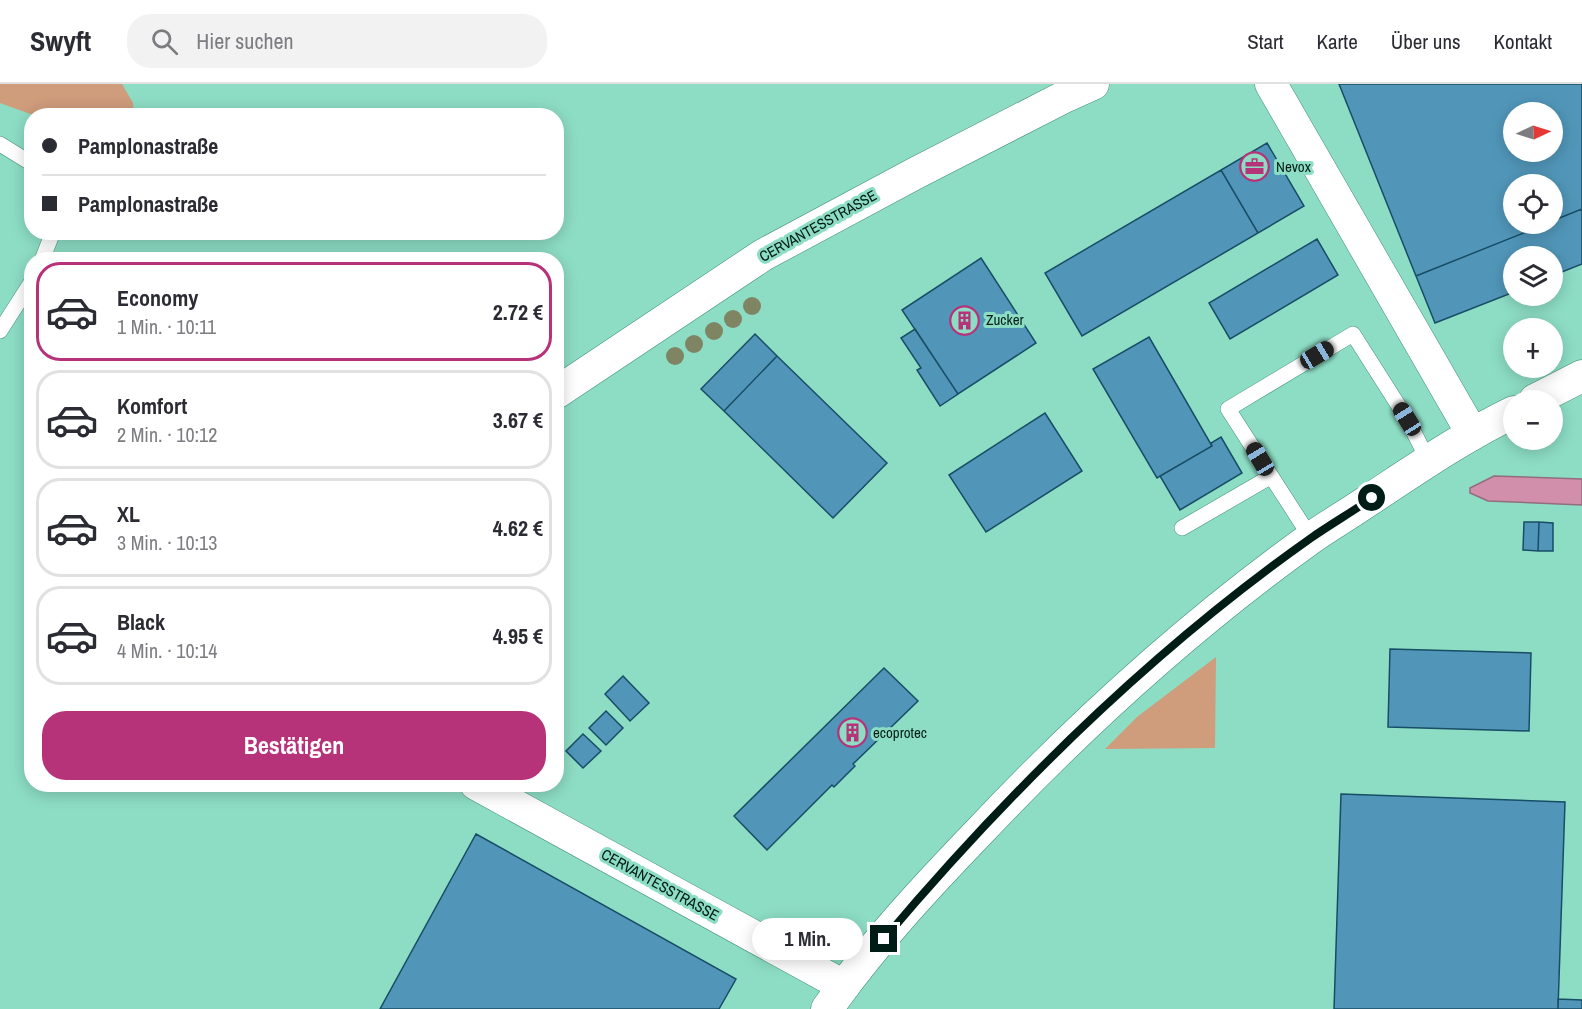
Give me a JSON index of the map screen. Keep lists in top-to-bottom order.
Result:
{
  "streets": {
    "street": ["CERVANTESSTRASSE"]
  },
  "places": {
    "office": ["Nevox"],
    "building": ["Zucker", "ecoprotec"]
  },
  "north": "right",
  "page": {
    "header": "Swyft",
    "search": "Hier suchen",
    "nav": [
      "Start",
      "Karte",
      "Über uns",
      "Kontakt"
    ],
    "map_buttons": ["+", "−"],
    "banner": ["Pamplonastraße", "Pamplonastraße"],
    "list": [
      {
        "name": "Economy",
        "note": "1 Min. · 10:11",
        "value": "2.72 €"
      },
      {
        "name": "Komfort",
        "note": "2 Min. · 10:12",
        "value": "3.67 €"
      },
      {
        "name": "XL",
        "note": "3 Min. · 10:13",
        "value": "4.62 €"
      },
      {
        "name": "Black",
        "note": "4 Min. · 10:14",
        "value": "4.95 €"
      }
    ],
    "buttons": "Bestätigen",
    "bubble": "1 Min."
  }
}
